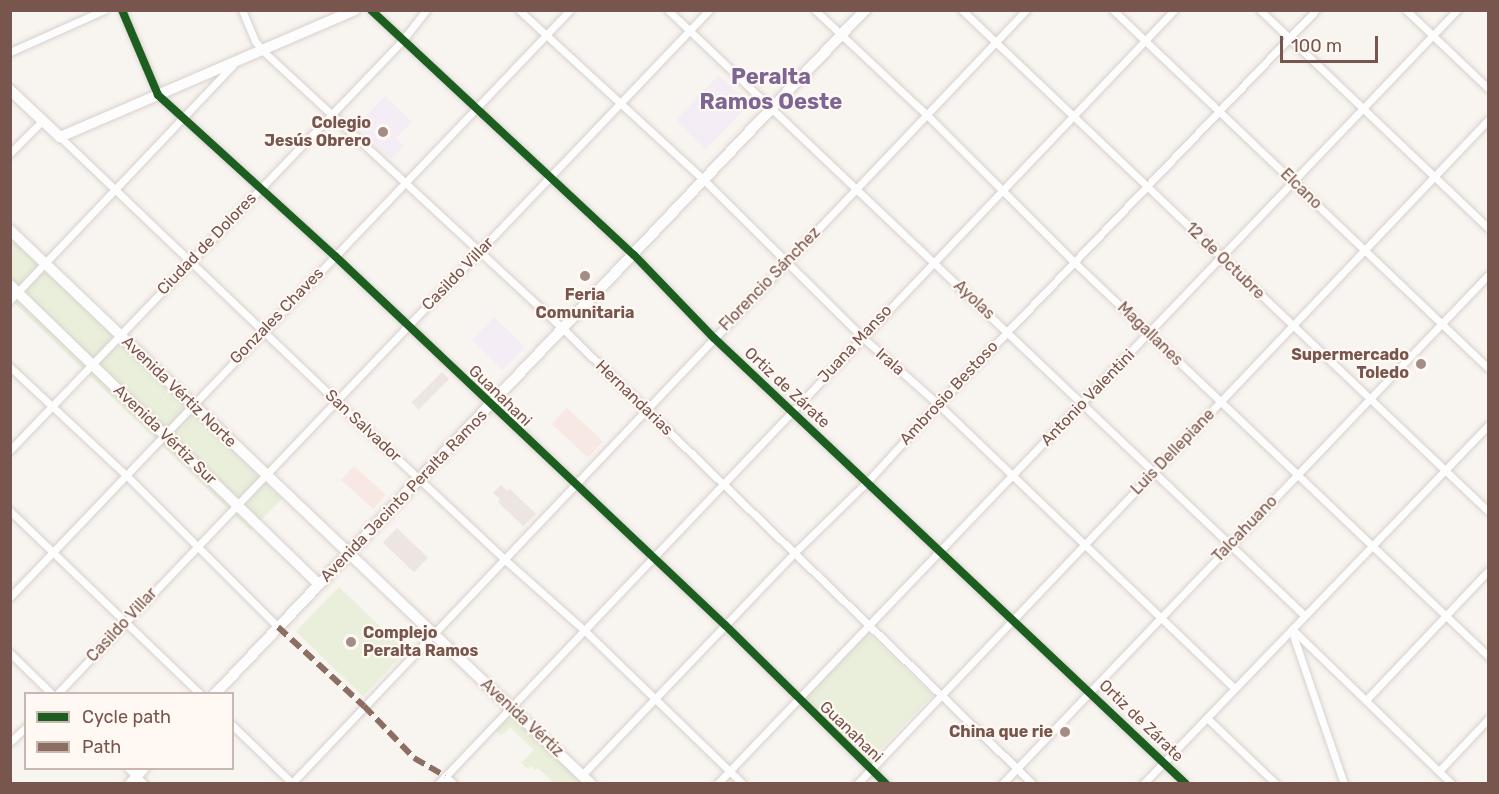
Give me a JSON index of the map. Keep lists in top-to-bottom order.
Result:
{
  "streets": {
    "street": [
      "Elcano",
      "Ciudad de Dolores",
      "12 de Octubre",
      "Casildo Villar",
      "Florencio Sánchez",
      "Ayolas",
      "Gonzales Chaves",
      "Magallanes",
      "Juana Manso",
      "Irala",
      "Ortiz de Zárate",
      "Avenida Vértiz Norte",
      "Ambrosio Bestoso",
      "Guanahani",
      "Hernandarias",
      "Antonio Valentini",
      "San Salvador",
      "Avenida Vértiz Sur",
      "Luis Dellepiane",
      "Avenida Jacinto Peralta Ramos",
      "Talcahuano",
      "Avenida Vértiz"
    ]
  },
  "crossings": [
    ["Elcano", "Juana Manso"],
    ["Elcano", "Ambrosio Bestoso"],
    ["Elcano", "Antonio Valentini"],
    ["Elcano", "Luis Dellepiane"],
    ["Elcano", "Talcahuano"],
    ["Ciudad de Dolores", "Ortiz de Zárate"],
    ["Ciudad de Dolores", "Avenida Vértiz Norte"],
    ["Ciudad de Dolores", "Guanahani"],
    ["Ciudad de Dolores", "Hernandarias"],
    ["Ciudad de Dolores", "San Salvador"],
    ["Ciudad de Dolores", "Avenida Vértiz Sur"],
    ["12 de Octubre", "Florencio Sánchez"],
    ["12 de Octubre", "Juana Manso"],
    ["12 de Octubre", "Ambrosio Bestoso"],
    ["12 de Octubre", "Antonio Valentini"],
    ["12 de Octubre", "Luis Dellepiane"],
    ["12 de Octubre", "Talcahuano"],
    ["Casildo Villar", "Ayolas"],
    ["Casildo Villar", "Irala"],
    ["Casildo Villar", "Ortiz de Zárate"],
    ["Casildo Villar", "Avenida Vértiz Norte"],
    ["Casildo Villar", "Guanahani"],
    ["Casildo Villar", "Hernandarias"],
    ["Casildo Villar", "San Salvador"],
    ["Casildo Villar", "Avenida Vértiz Sur"],
    ["Florencio Sánchez", "Ayolas"],
    ["Florencio Sánchez", "Magallanes"],
    ["Florencio Sánchez", "Irala"],
    ["Florencio Sánchez", "Ortiz de Zárate"],
    ["Florencio Sánchez", "Guanahani"],
    ["Florencio Sánchez", "Hernandarias"],
    ["Florencio Sánchez", "San Salvador"],
    ["Florencio Sánchez", "Avenida Vértiz"],
    ["Ayolas", "Juana Manso"],
    ["Ayolas", "Ambrosio Bestoso"],
    ["Ayolas", "Antonio Valentini"],
    ["Ayolas", "Luis Dellepiane"],
    ["Ayolas", "Avenida Jacinto Peralta Ramos"],
    ["Ayolas", "Talcahuano"],
    ["Gonzales Chaves", "Irala"],
    ["Gonzales Chaves", "Ortiz de Zárate"],
    ["Gonzales Chaves", "Avenida Vértiz Norte"],
    ["Gonzales Chaves", "Guanahani"],
    ["Gonzales Chaves", "Hernandarias"],
    ["Gonzales Chaves", "San Salvador"],
    ["Gonzales Chaves", "Avenida Vértiz Sur"],
    ["Magallanes", "Juana Manso"],
    ["Magallanes", "Ambrosio Bestoso"],
    ["Magallanes", "Antonio Valentini"],
    ["Magallanes", "Luis Dellepiane"],
    ["Magallanes", "Avenida Jacinto Peralta Ramos"],
    ["Magallanes", "Talcahuano"],
    ["Juana Manso", "Irala"],
    ["Juana Manso", "Ortiz de Zárate"],
    ["Juana Manso", "Guanahani"],
    ["Juana Manso", "Hernandarias"],
    ["Juana Manso", "San Salvador"],
    ["Juana Manso", "Avenida Vértiz"],
    ["Irala", "Ambrosio Bestoso"],
    ["Irala", "Antonio Valentini"],
    ["Irala", "Luis Dellepiane"],
    ["Irala", "Avenida Jacinto Peralta Ramos"],
    ["Irala", "Talcahuano"],
    ["Ortiz de Zárate", "Ambrosio Bestoso"],
    ["Ortiz de Zárate", "Antonio Valentini"],
    ["Ortiz de Zárate", "Luis Dellepiane"],
    ["Ortiz de Zárate", "Avenida Jacinto Peralta Ramos"],
    ["Ortiz de Zárate", "Talcahuano"],
    ["Avenida Vértiz Norte", "Avenida Jacinto Peralta Ramos"],
    ["Avenida Vértiz Norte", "Avenida Vértiz"],
    ["Ambrosio Bestoso", "Guanahani"],
    ["Ambrosio Bestoso", "Hernandarias"],
    ["Ambrosio Bestoso", "San Salvador"],
    ["Ambrosio Bestoso", "Avenida Vértiz"],
    ["Guanahani", "Antonio Valentini"],
    ["Guanahani", "Luis Dellepiane"],
    ["Guanahani", "Avenida Jacinto Peralta Ramos"],
    ["Hernandarias", "Antonio Valentini"],
    ["Hernandarias", "Luis Dellepiane"],
    ["Hernandarias", "Avenida Jacinto Peralta Ramos"],
    ["Hernandarias", "Talcahuano"],
    ["Antonio Valentini", "San Salvador"],
    ["San Salvador", "Avenida Jacinto Peralta Ramos"],
    ["Avenida Vértiz Sur", "Avenida Jacinto Peralta Ramos"],
    ["Avenida Jacinto Peralta Ramos", "Avenida Vértiz"]
  ],
  "districts": ["Peralta Ramos Oeste"],
  "places": [
    "Colegio Jesús Obrero",
    "Feria Comunitaria",
    "Supermercado Toledo",
    "Complejo Peralta Ramos",
    "China que rie"
  ],
  "legend": ["Cycle path", "Path"],
  "scale_bar": "100 m"
}
